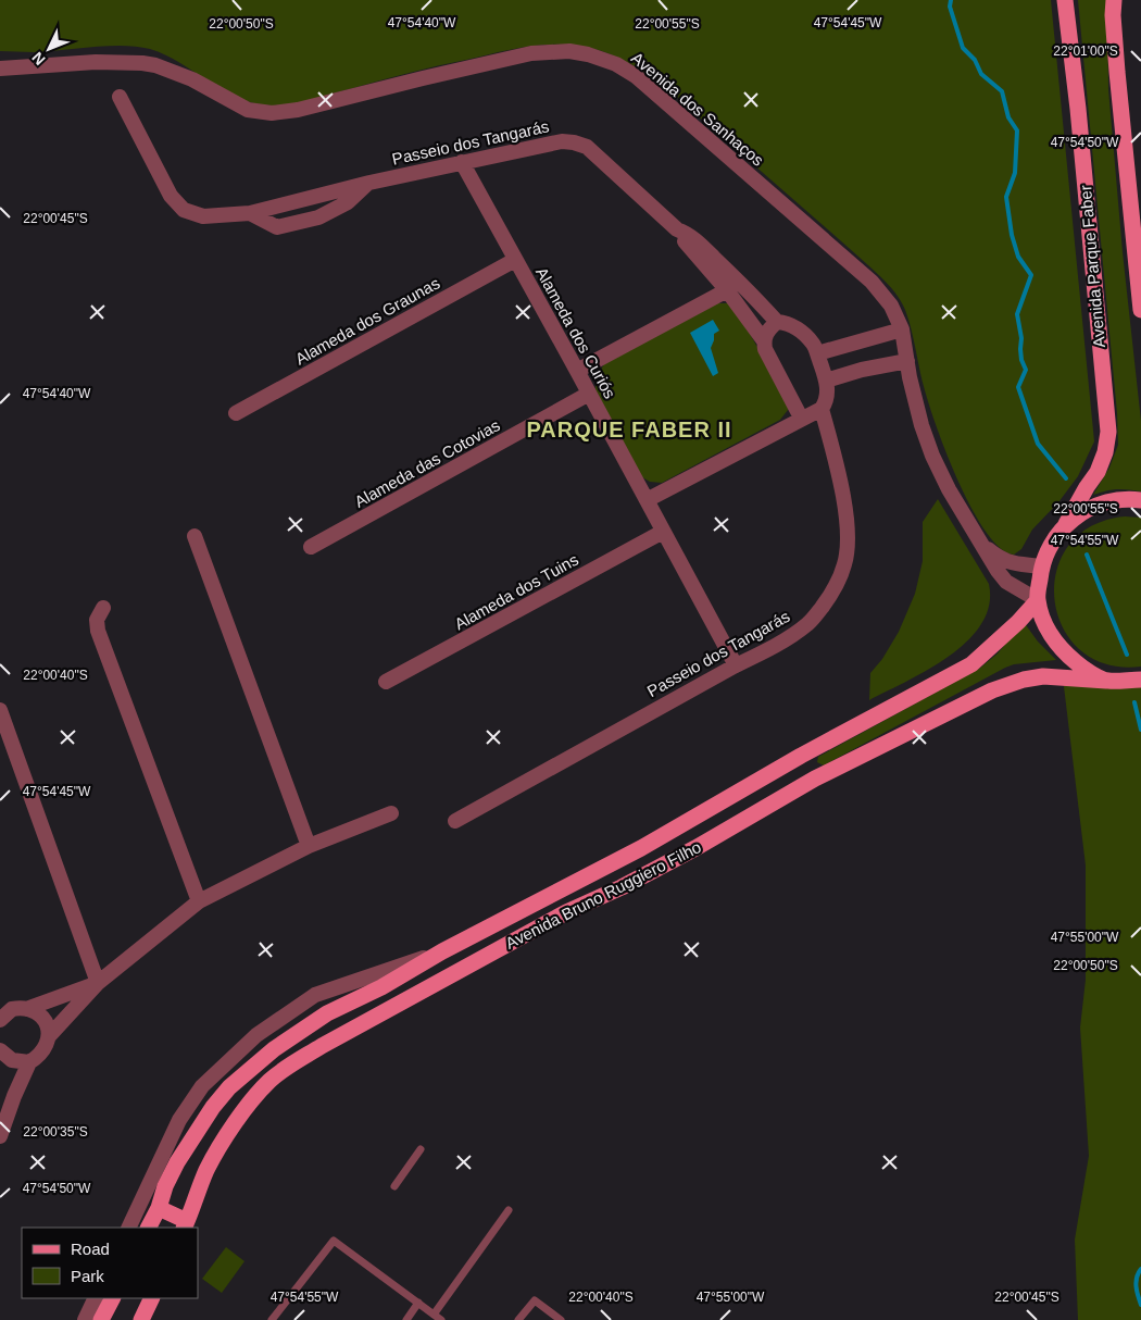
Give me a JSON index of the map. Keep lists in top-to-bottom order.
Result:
{
  "streets": {
    "main road": ["Avenida Parque Faber", "Avenida Bruno Ruggiero Filho"],
    "street": [
      "Avenida dos Sanhaços",
      "Passeio dos Tangarás",
      "Alameda dos Graunas",
      "Alameda dos Curiós",
      "Alameda das Cotovias",
      "Alameda dos Tuins"
    ]
  },
  "crossings": [
    ["Avenida dos Sanhaços", "Avenida Bruno Ruggiero Filho"],
    ["Passeio dos Tangarás", "Alameda dos Curiós"],
    ["Alameda dos Graunas", "Alameda dos Curiós"],
    ["Alameda dos Curiós", "Alameda das Cotovias"],
    ["Alameda dos Curiós", "Alameda dos Tuins"]
  ],
  "districts": ["PARQUE FABER II"],
  "legend": ["Road", "Park"],
  "north": "bottom left",
  "coordinates": [
    "47°54'40\"W",
    "47°54'45\"W",
    "22°00'50\"S",
    "22°00'55\"S",
    "22°01'00\"S",
    "47°54'50\"W",
    "22°00'45\"S",
    "47°54'55\"W",
    "22°00'40\"S",
    "47°55'00\"W",
    "22°00'35\"S"
  ]
}
